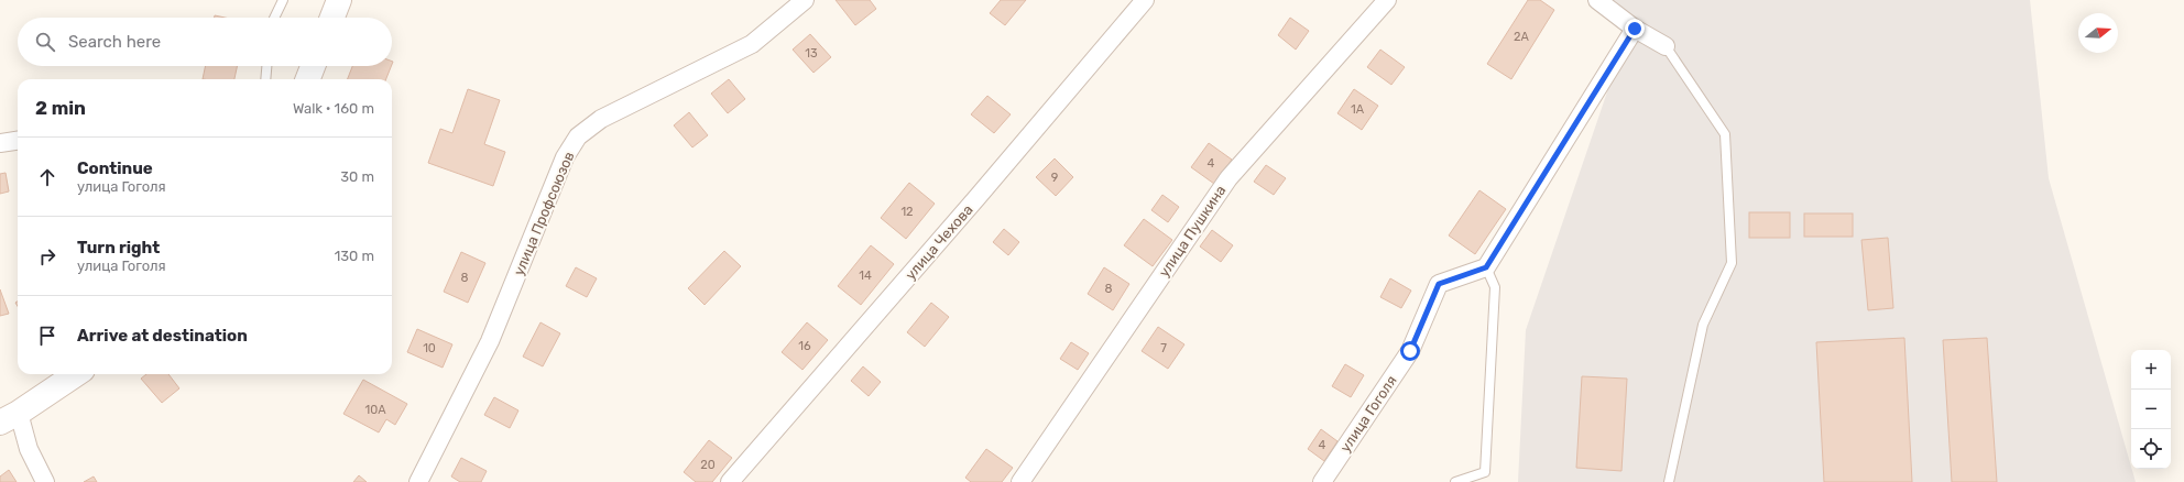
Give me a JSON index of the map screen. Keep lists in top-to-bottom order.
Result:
{
  "streets": {
    "street": [
      "улица Профсоюзов",
      "улица Пушкина",
      "улица Чехова",
      "улица Гоголя"
    ]
  },
  "house_numbers": [
    "2А",
    "13",
    "1А",
    "4",
    "9",
    "12",
    "14",
    "8",
    "8",
    "16",
    "10",
    "7",
    "10А",
    "4",
    "20"
  ],
  "north": "right",
  "page": {
    "search": "Search here",
    "heading": ["2 min", "Walk · 160 m"],
    "list": [
      ["Continue", "улица Гоголя", "30 m"],
      ["Turn right", "улица Гоголя", "130 m"],
      "Arrive at destination"
    ],
    "map_buttons": ["+", "−"]
  }
}
